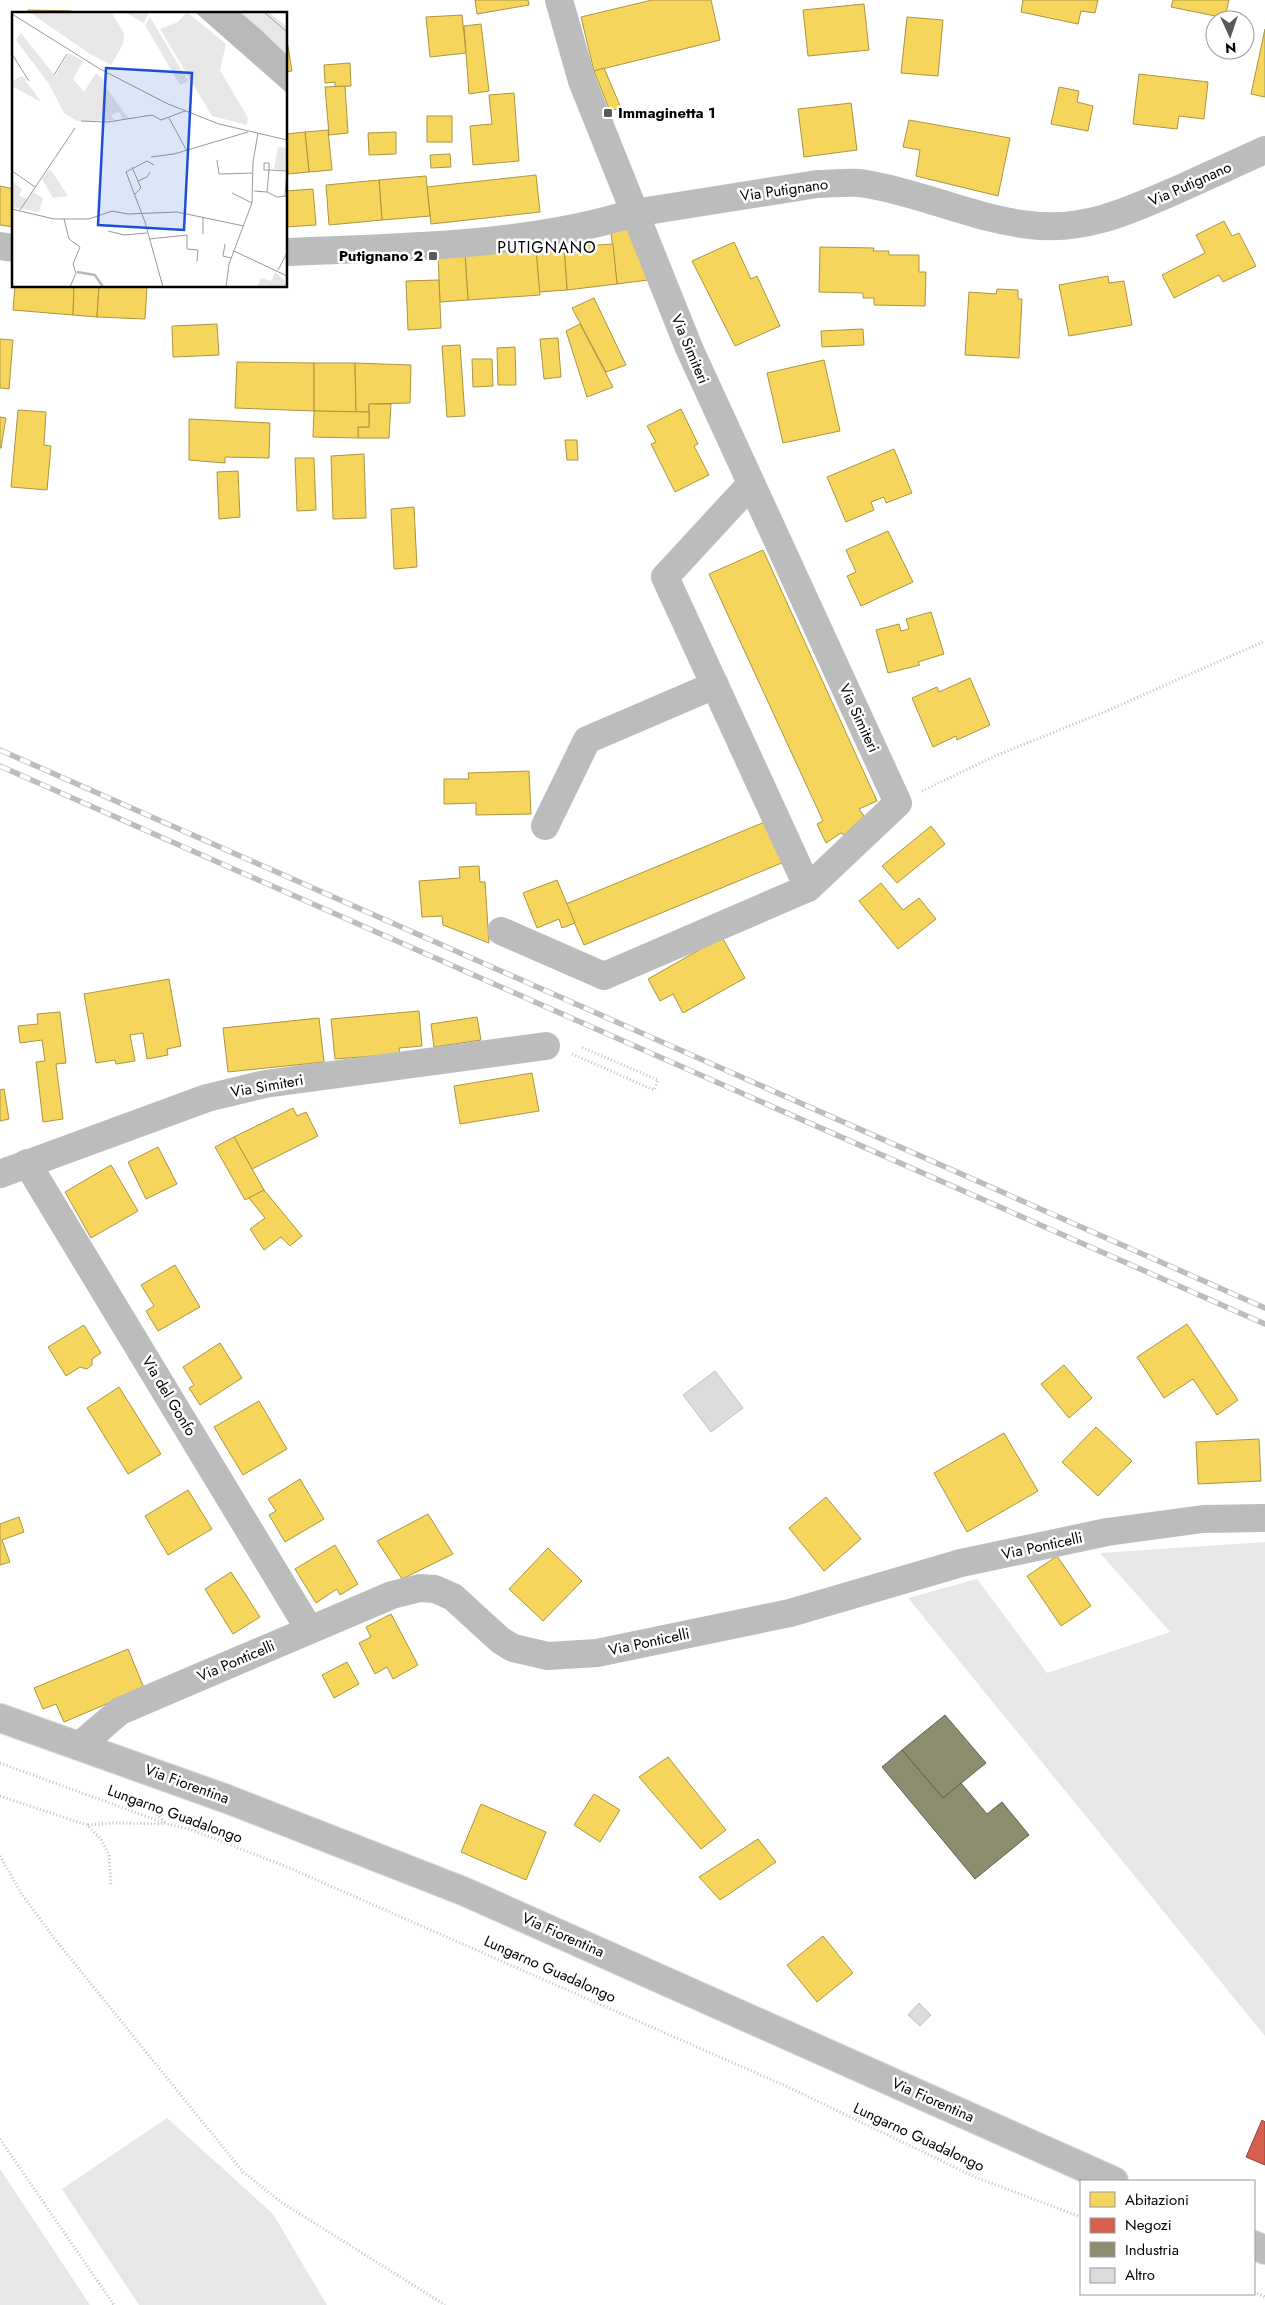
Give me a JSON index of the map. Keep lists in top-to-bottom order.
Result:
{
  "streets": {
    "street": [
      "Via Putignano",
      "Via Simiteri",
      "Via del Gonfo",
      "Via Ponticelli",
      "Via Fiorentina"
    ],
    "path": ["Lungarno Guadalongo"]
  },
  "crossings": [
    ["Via Putignano", "Via Simiteri"],
    ["Via Simiteri", "Via del Gonfo"],
    ["Via del Gonfo", "Via Ponticelli"],
    ["Via Ponticelli", "Via Fiorentina"]
  ],
  "districts": ["PUTIGNANO"],
  "places": {
    "transit": ["Immaginetta 1", "Putignano 2"]
  },
  "legend": [
    "Abitazioni",
    "Negozi",
    "Industria",
    "Altro"
  ],
  "north": "bottom"
}
